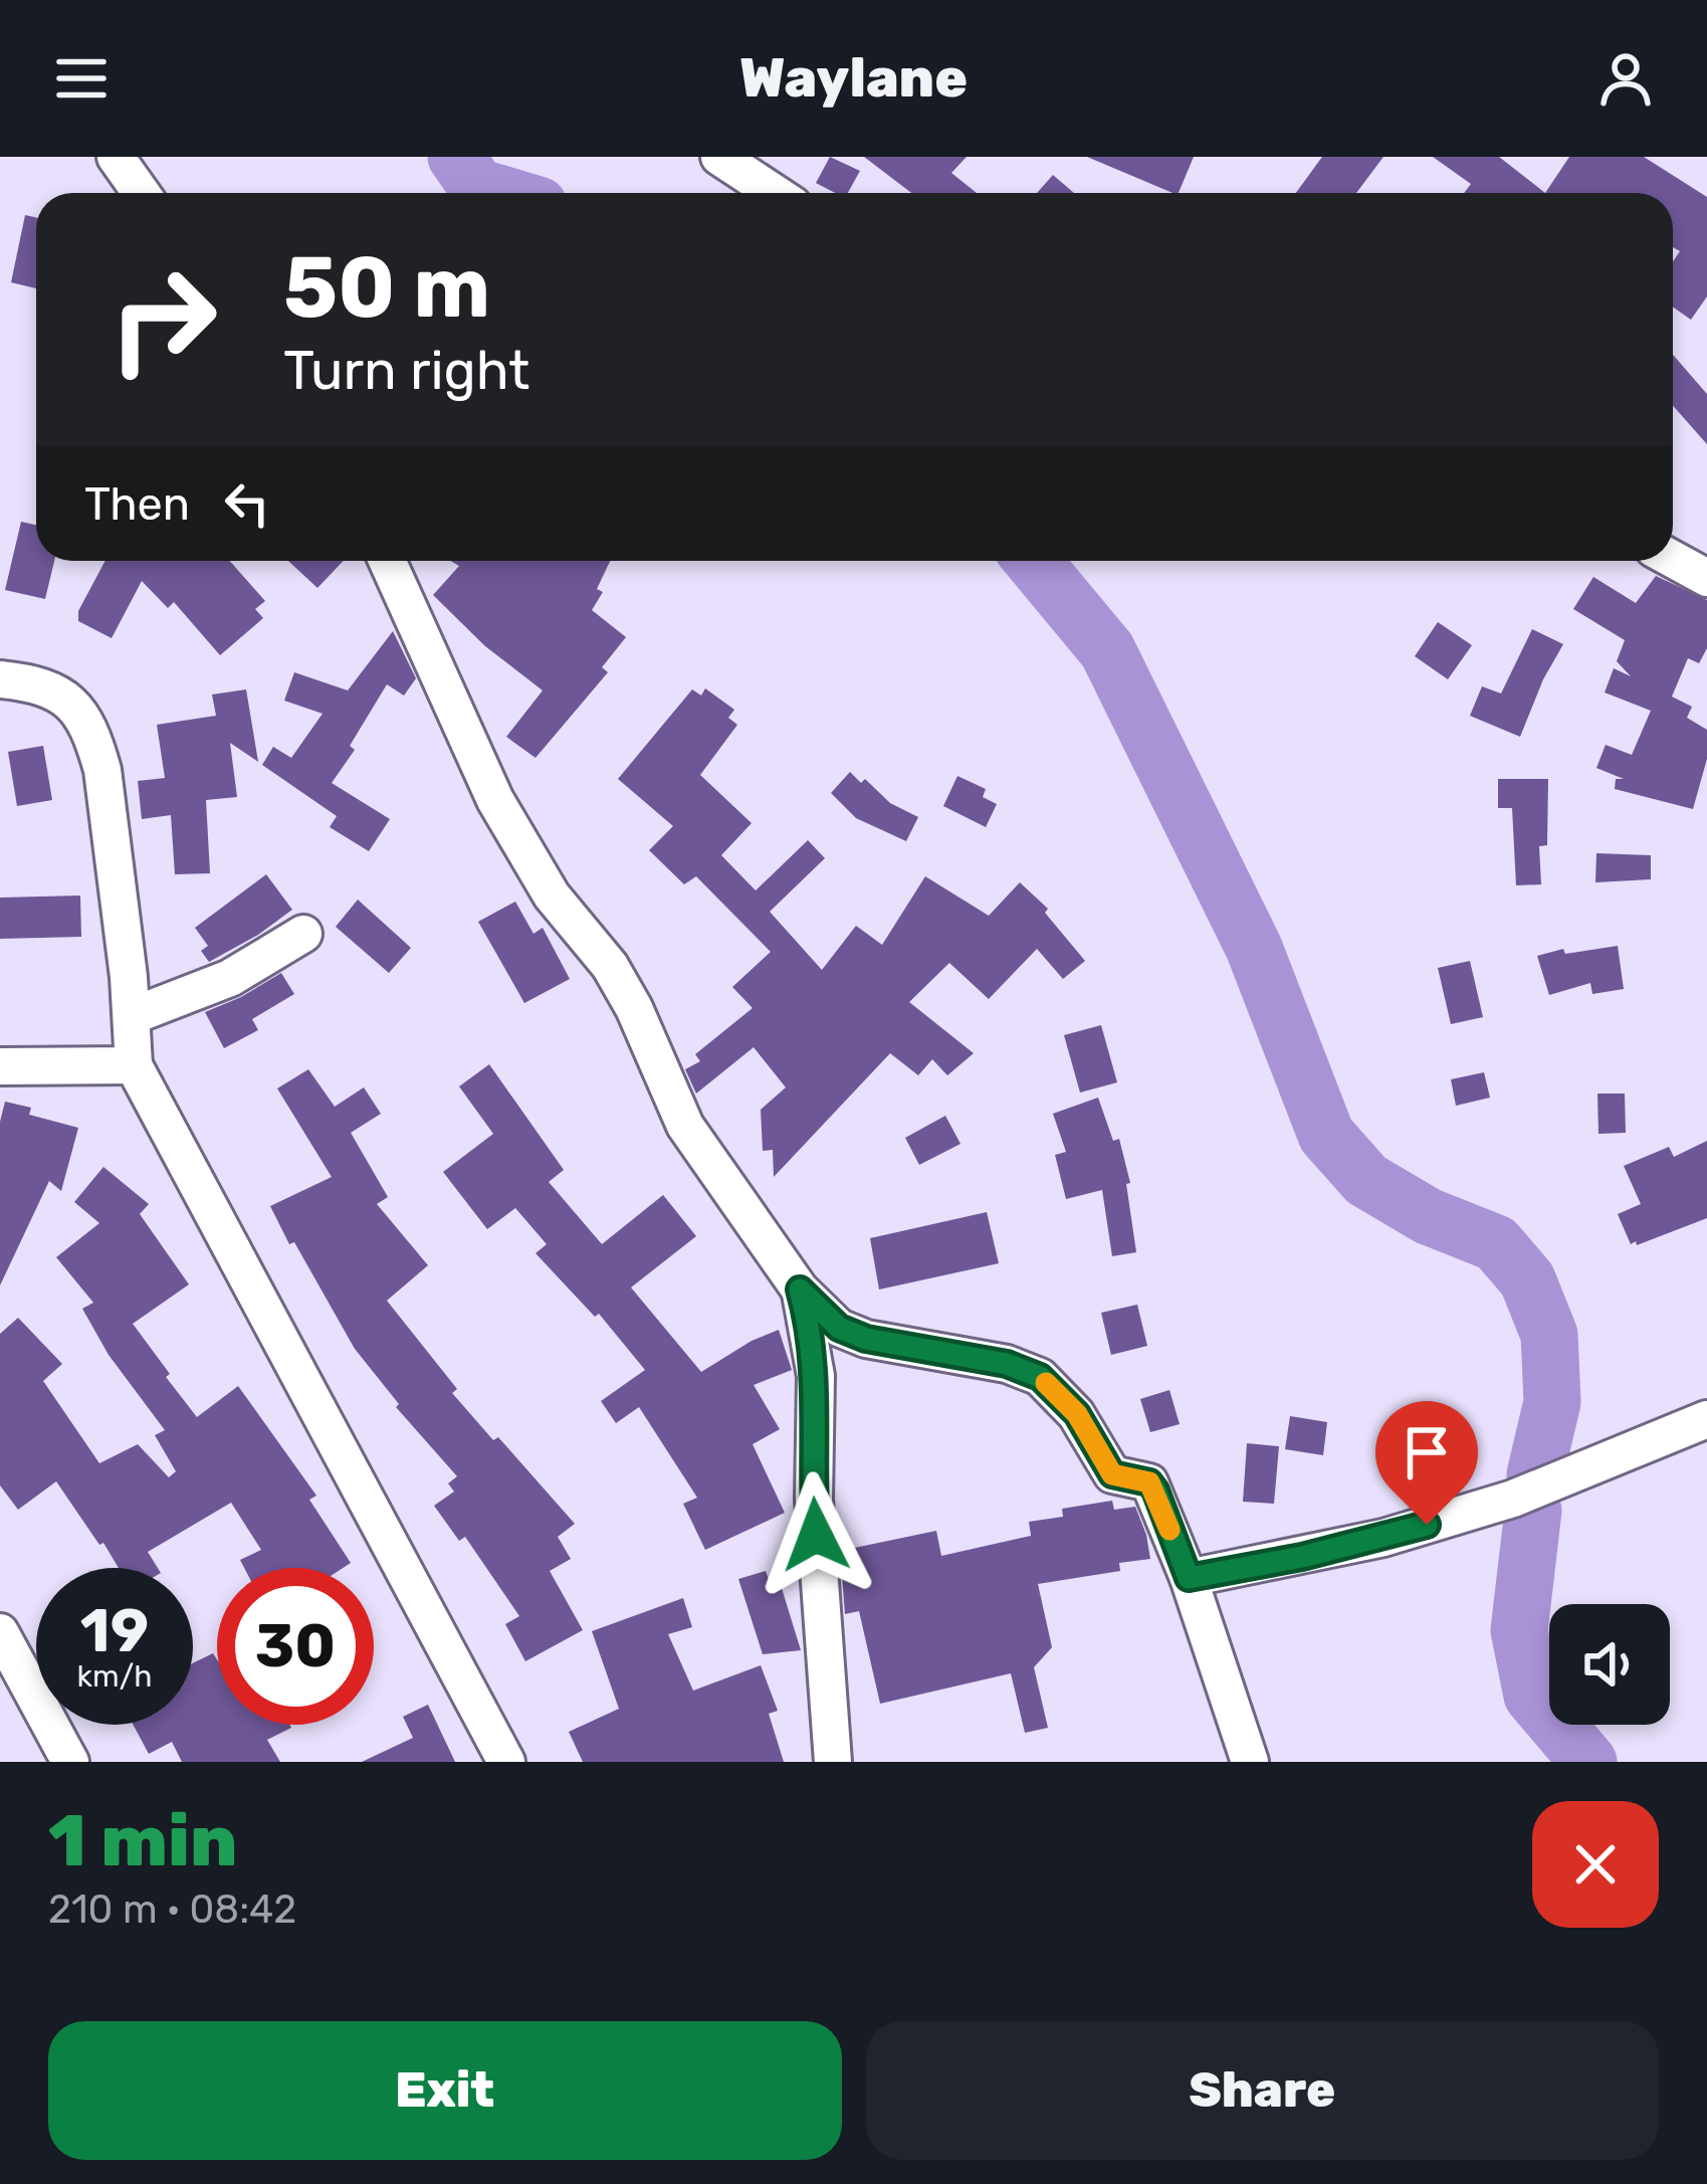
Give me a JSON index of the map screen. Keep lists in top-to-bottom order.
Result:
{
  "page": {
    "header": "Waylane",
    "turn": ["50 m", "Turn right"],
    "then": "Then",
    "speed": "19 km/h",
    "limit": "30",
    "heading": ["1 min", "210 m · 08:42"],
    "buttons": ["Exit", "Share"]
  }
}
